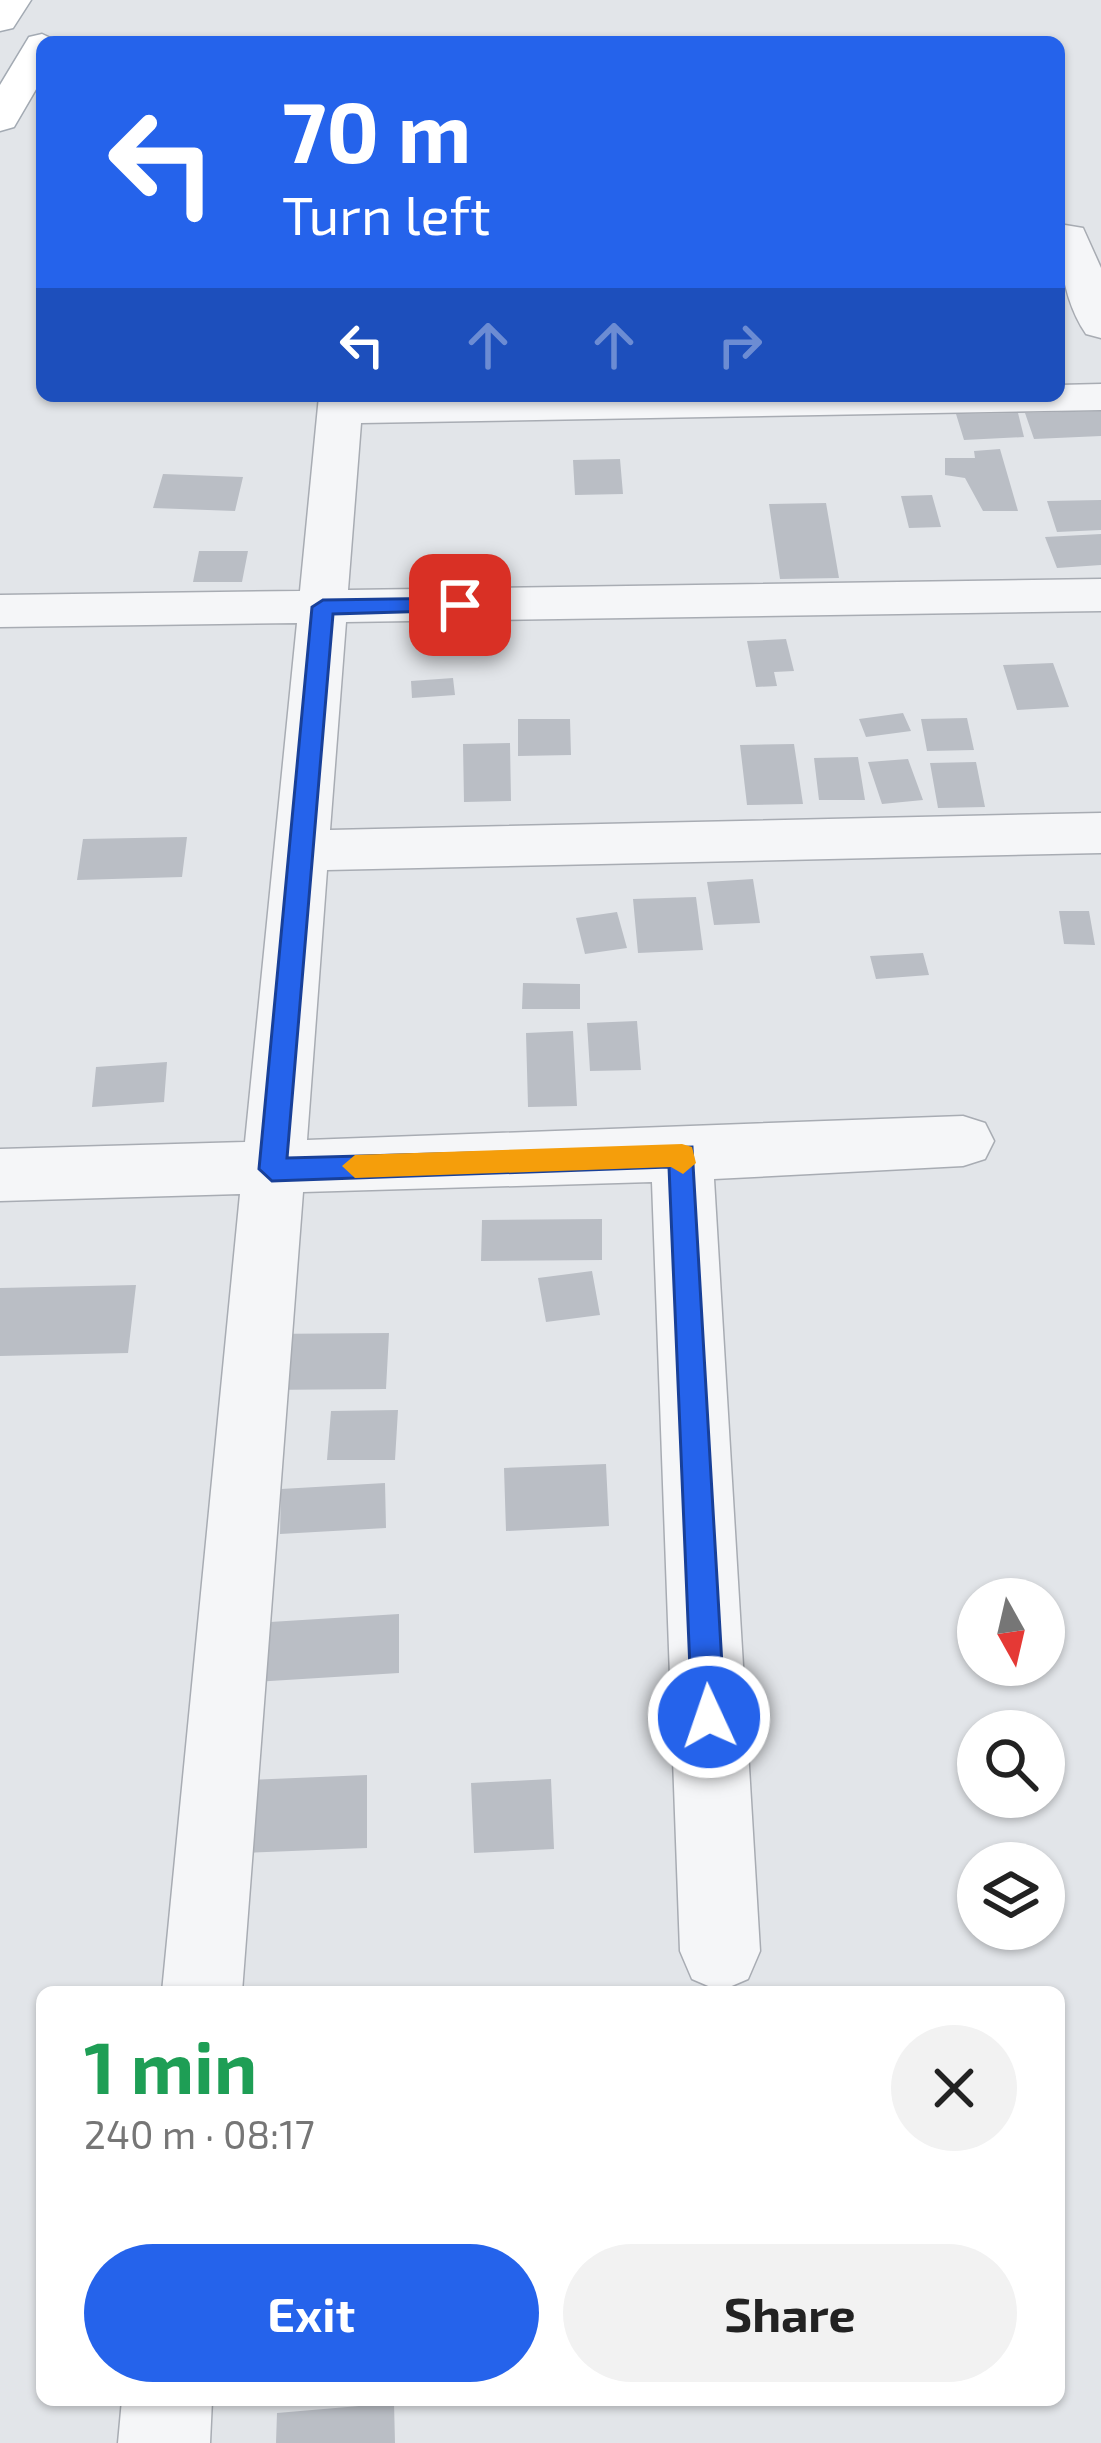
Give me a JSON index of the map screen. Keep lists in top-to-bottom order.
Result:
{
  "north": "bottom",
  "page": {
    "turn": ["70 m", "Turn left"],
    "heading": ["1 min", "240 m · 08:17"],
    "buttons": ["Exit", "Share"]
  }
}
